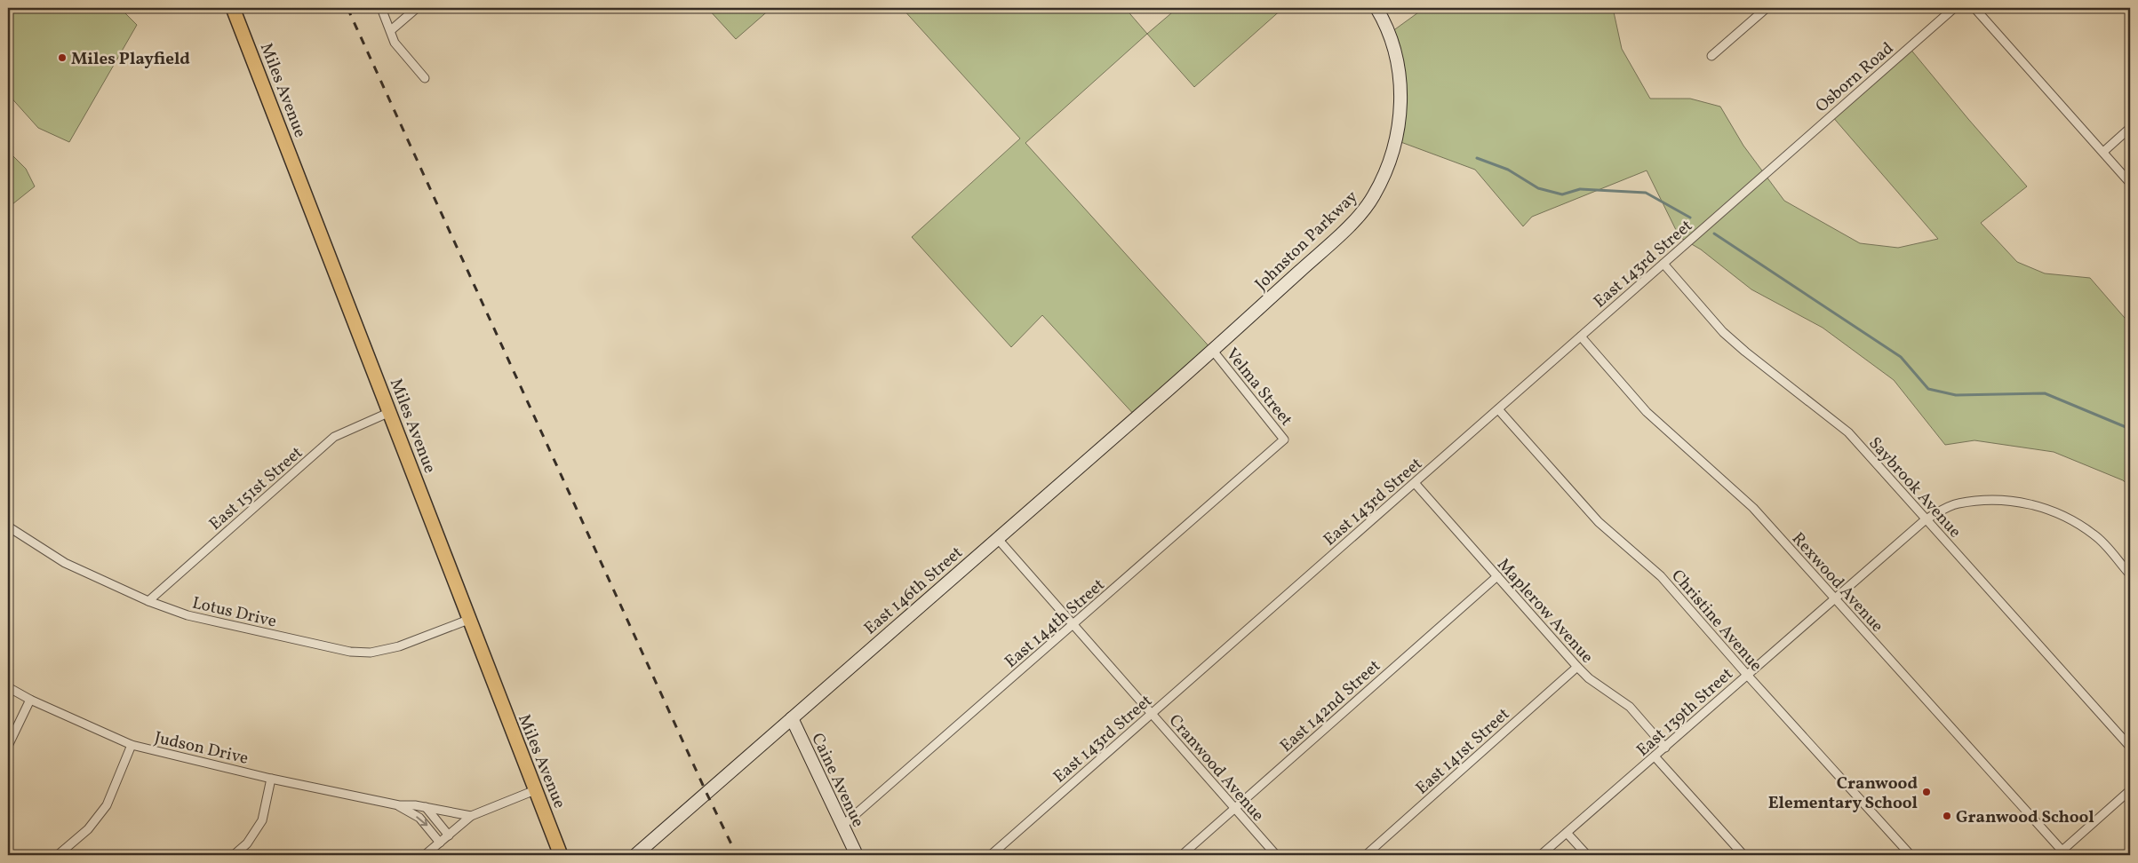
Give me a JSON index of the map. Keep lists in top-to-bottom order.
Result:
{
  "streets": {
    "main road": ["Miles Avenue"],
    "street": [
      "Osborn Road",
      "Johnston Parkway",
      "East 143rd Street",
      "Velma Street",
      "Saybrook Avenue",
      "East 151st Street",
      "Rexwood Avenue",
      "East 146th Street",
      "Maplerow Avenue",
      "Lotus Drive",
      "Christine Avenue",
      "East 144th Street",
      "East 142nd Street",
      "East 139th Street",
      "Judson Drive",
      "East 141st Street",
      "Cranwood Avenue",
      "Caine Avenue"
    ]
  },
  "crossings": [
    ["Osborn Road", "East 143rd Street"],
    ["Miles Avenue", "East 151st Street"],
    ["Miles Avenue", "Lotus Drive"],
    ["Johnston Parkway", "Velma Street"],
    ["Johnston Parkway", "East 146th Street"],
    ["East 143rd Street", "Saybrook Avenue"],
    ["East 143rd Street", "Rexwood Avenue"],
    ["East 143rd Street", "Maplerow Avenue"],
    ["East 143rd Street", "Christine Avenue"],
    ["East 143rd Street", "Cranwood Avenue"],
    ["Velma Street", "East 146th Street"],
    ["Velma Street", "East 144th Street"],
    ["Saybrook Avenue", "East 139th Street"],
    ["East 151st Street", "Lotus Drive"],
    ["Rexwood Avenue", "East 139th Street"],
    ["East 146th Street", "Cranwood Avenue"],
    ["East 146th Street", "Caine Avenue"],
    ["Maplerow Avenue", "East 142nd Street"],
    ["Maplerow Avenue", "East 139th Street"],
    ["Maplerow Avenue", "East 141st Street"],
    ["Christine Avenue", "East 139th Street"],
    ["East 144th Street", "Cranwood Avenue"],
    ["East 144th Street", "Caine Avenue"],
    ["East 142nd Street", "Cranwood Avenue"]
  ],
  "places": ["Miles Playfield", "Cranwood Elementary School", "Granwood School"]
}
